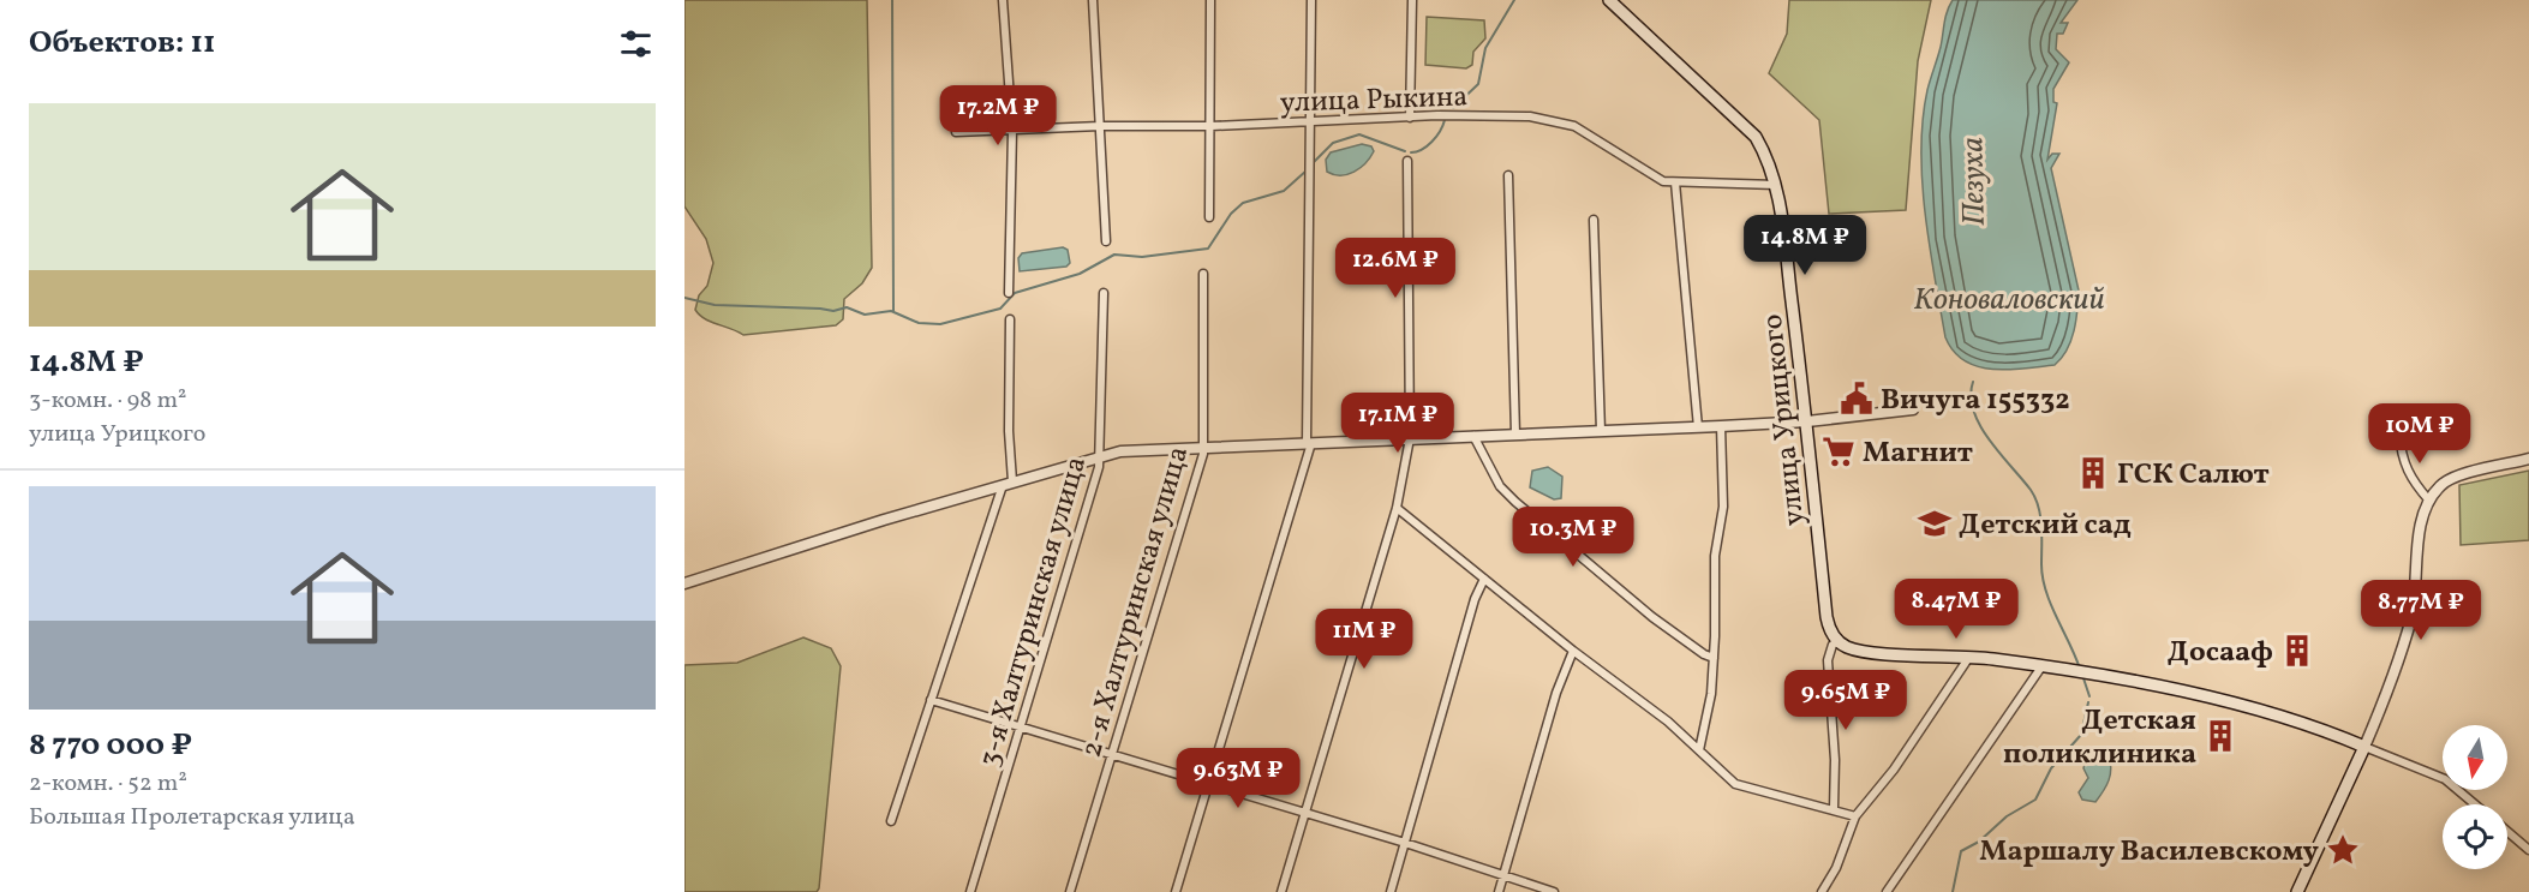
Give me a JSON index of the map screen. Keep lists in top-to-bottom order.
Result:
{
  "streets": {
    "main road": ["улица Урицкого"],
    "street": ["улица Рыкина", "2-я Халтуринская улица", "3-я Халтуринская улица"]
  },
  "crossings": [
    ["улица Рыкина", "улица Урицкого"]
  ],
  "water": ["Пезуха", "Коноваловский"],
  "places": {
    "public building": ["Вичуга 155332"],
    "supermarket": ["Магнит"],
    "building": ["ГСК Салют", "Досааф", "Детская поликлиника"],
    "school or university": ["Детский сад"],
    "place": ["Маршалу Василевскому"]
  },
  "north": "bottom",
  "page": {
    "heading": "Объектов: 11",
    "price": [
      "17.2M ₽",
      "14.8M ₽",
      "12.6M ₽",
      "17.1M ₽",
      "10M ₽",
      "10.3M ₽",
      "8.47M ₽",
      "8.77M ₽",
      "11M ₽",
      "9.65M ₽",
      "9.63M ₽"
    ],
    "list": [
      {
        "name": "14.8M ₽",
        "note": "3-комн. · 98 m² · улица Урицкого"
      },
      {
        "name": "8 770 000 ₽",
        "note": "2-комн. · 52 m² · Большая Пролетарская улица"
      }
    ]
  }
}
